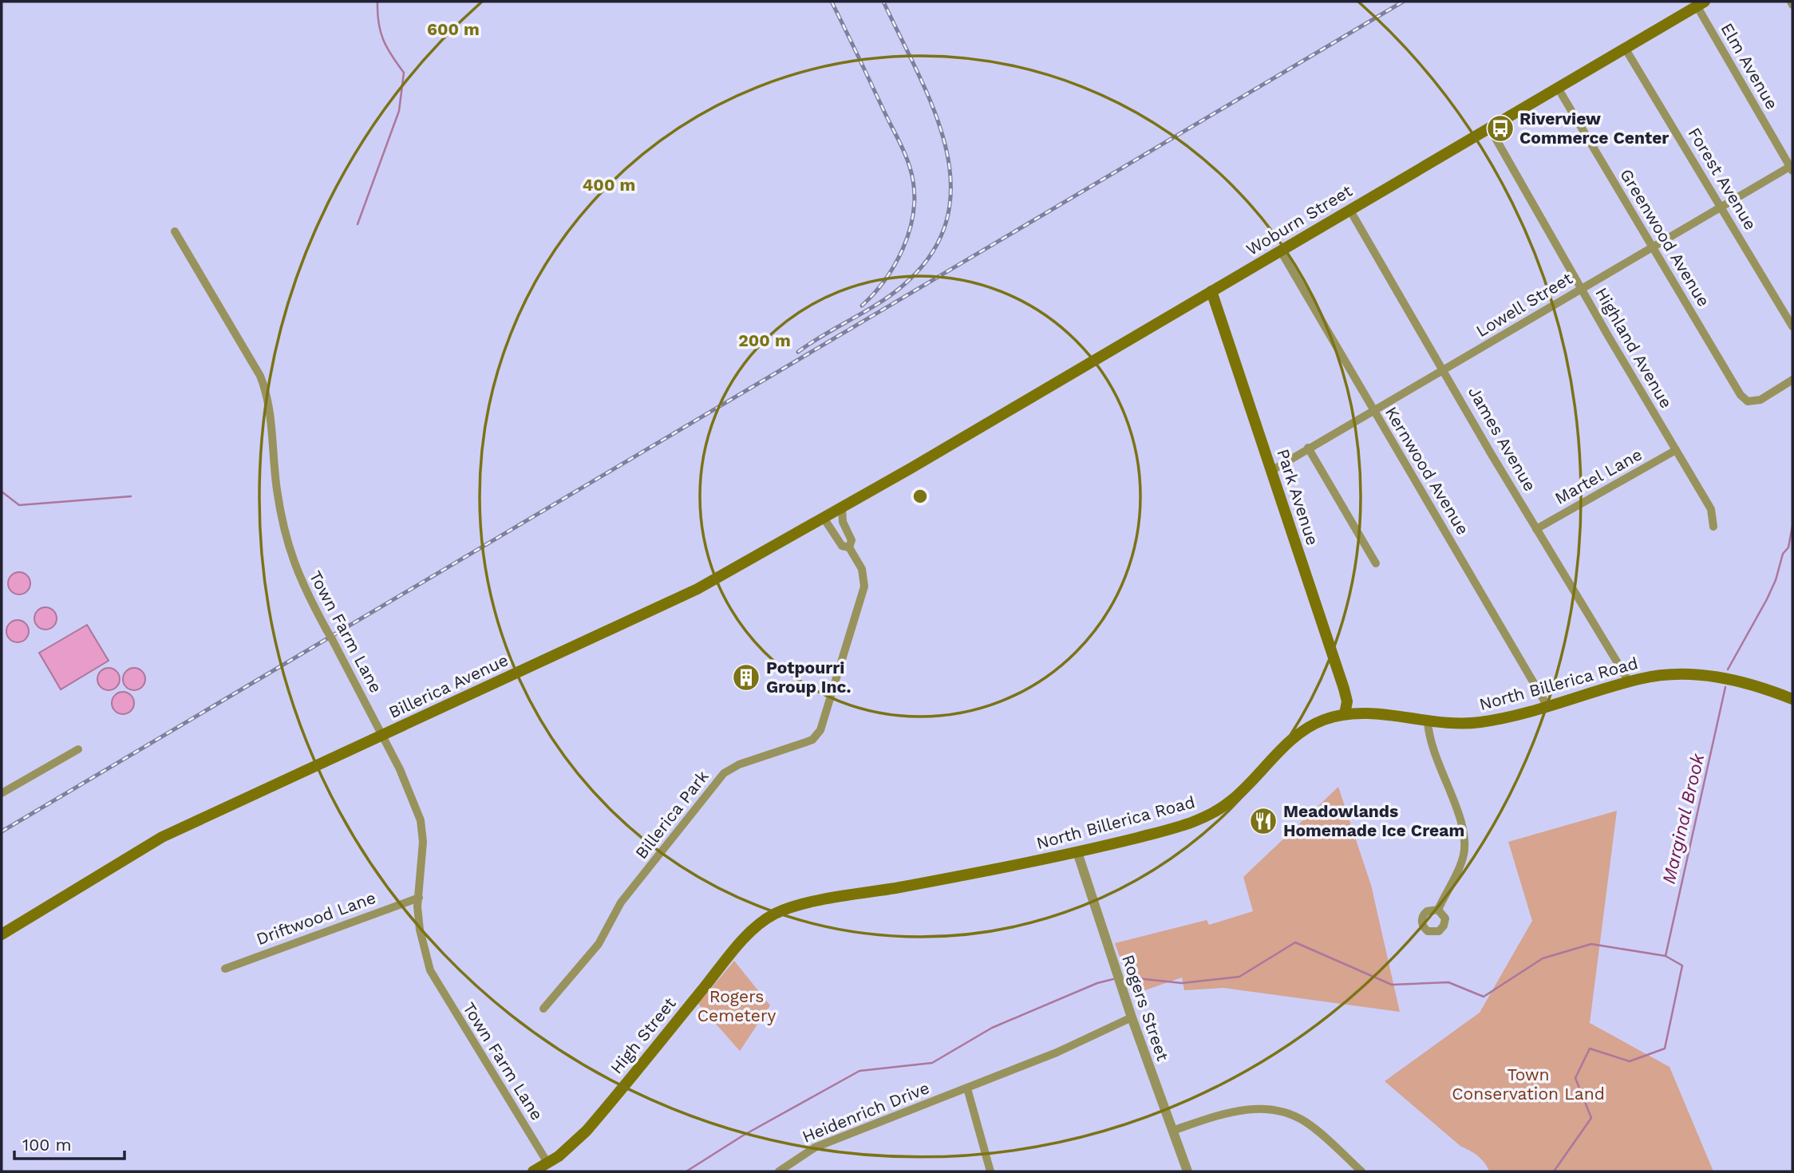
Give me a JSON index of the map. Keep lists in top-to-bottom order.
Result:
{
  "streets": {
    "main road": [
      "Woburn Street",
      "Park Avenue",
      "North Billerica Road",
      "Billerica Avenue",
      "High Street"
    ],
    "street": [
      "Elm Avenue",
      "Forest Avenue",
      "Greenwood Avenue",
      "Lowell Street",
      "Highland Avenue",
      "James Avenue",
      "Kernwood Avenue",
      "Martel Lane",
      "Town Farm Lane",
      "Billerica Park",
      "Driftwood Lane",
      "Rogers Street",
      "Heidenrich Drive"
    ]
  },
  "crossings": [
    ["Elm Avenue", "Woburn Street"],
    ["Elm Avenue", "Lowell Street"],
    ["Forest Avenue", "Woburn Street"],
    ["Forest Avenue", "Lowell Street"],
    ["Woburn Street", "Greenwood Avenue"],
    ["Woburn Street", "Highland Avenue"],
    ["Woburn Street", "James Avenue"],
    ["Woburn Street", "Kernwood Avenue"],
    ["Woburn Street", "Park Avenue"],
    ["Woburn Street", "Billerica Avenue"],
    ["Greenwood Avenue", "Lowell Street"],
    ["Lowell Street", "Highland Avenue"],
    ["Lowell Street", "James Avenue"],
    ["Lowell Street", "Kernwood Avenue"],
    ["Lowell Street", "Park Avenue"],
    ["Highland Avenue", "Martel Lane"],
    ["James Avenue", "Martel Lane"],
    ["James Avenue", "North Billerica Road"],
    ["Kernwood Avenue", "North Billerica Road"],
    ["Park Avenue", "North Billerica Road"],
    ["Town Farm Lane", "Billerica Avenue"],
    ["Town Farm Lane", "Driftwood Lane"],
    ["Town Farm Lane", "High Street"],
    ["North Billerica Road", "Rogers Street"],
    ["North Billerica Road", "High Street"],
    ["Billerica Avenue", "Billerica Park"],
    ["Rogers Street", "Heidenrich Drive"]
  ],
  "water": ["Marginal Brook"],
  "parks": ["Rogers Cemetery", "Town Conservation Land"],
  "places": {
    "bus stop": ["Riverview Commerce Center"],
    "building": ["Potpourri Group Inc."],
    "restaurant": ["Meadowlands Homemade Ice Cream"]
  },
  "scale_bar": "100 m",
  "rings": ["600 m", "400 m", "200 m"]
}
